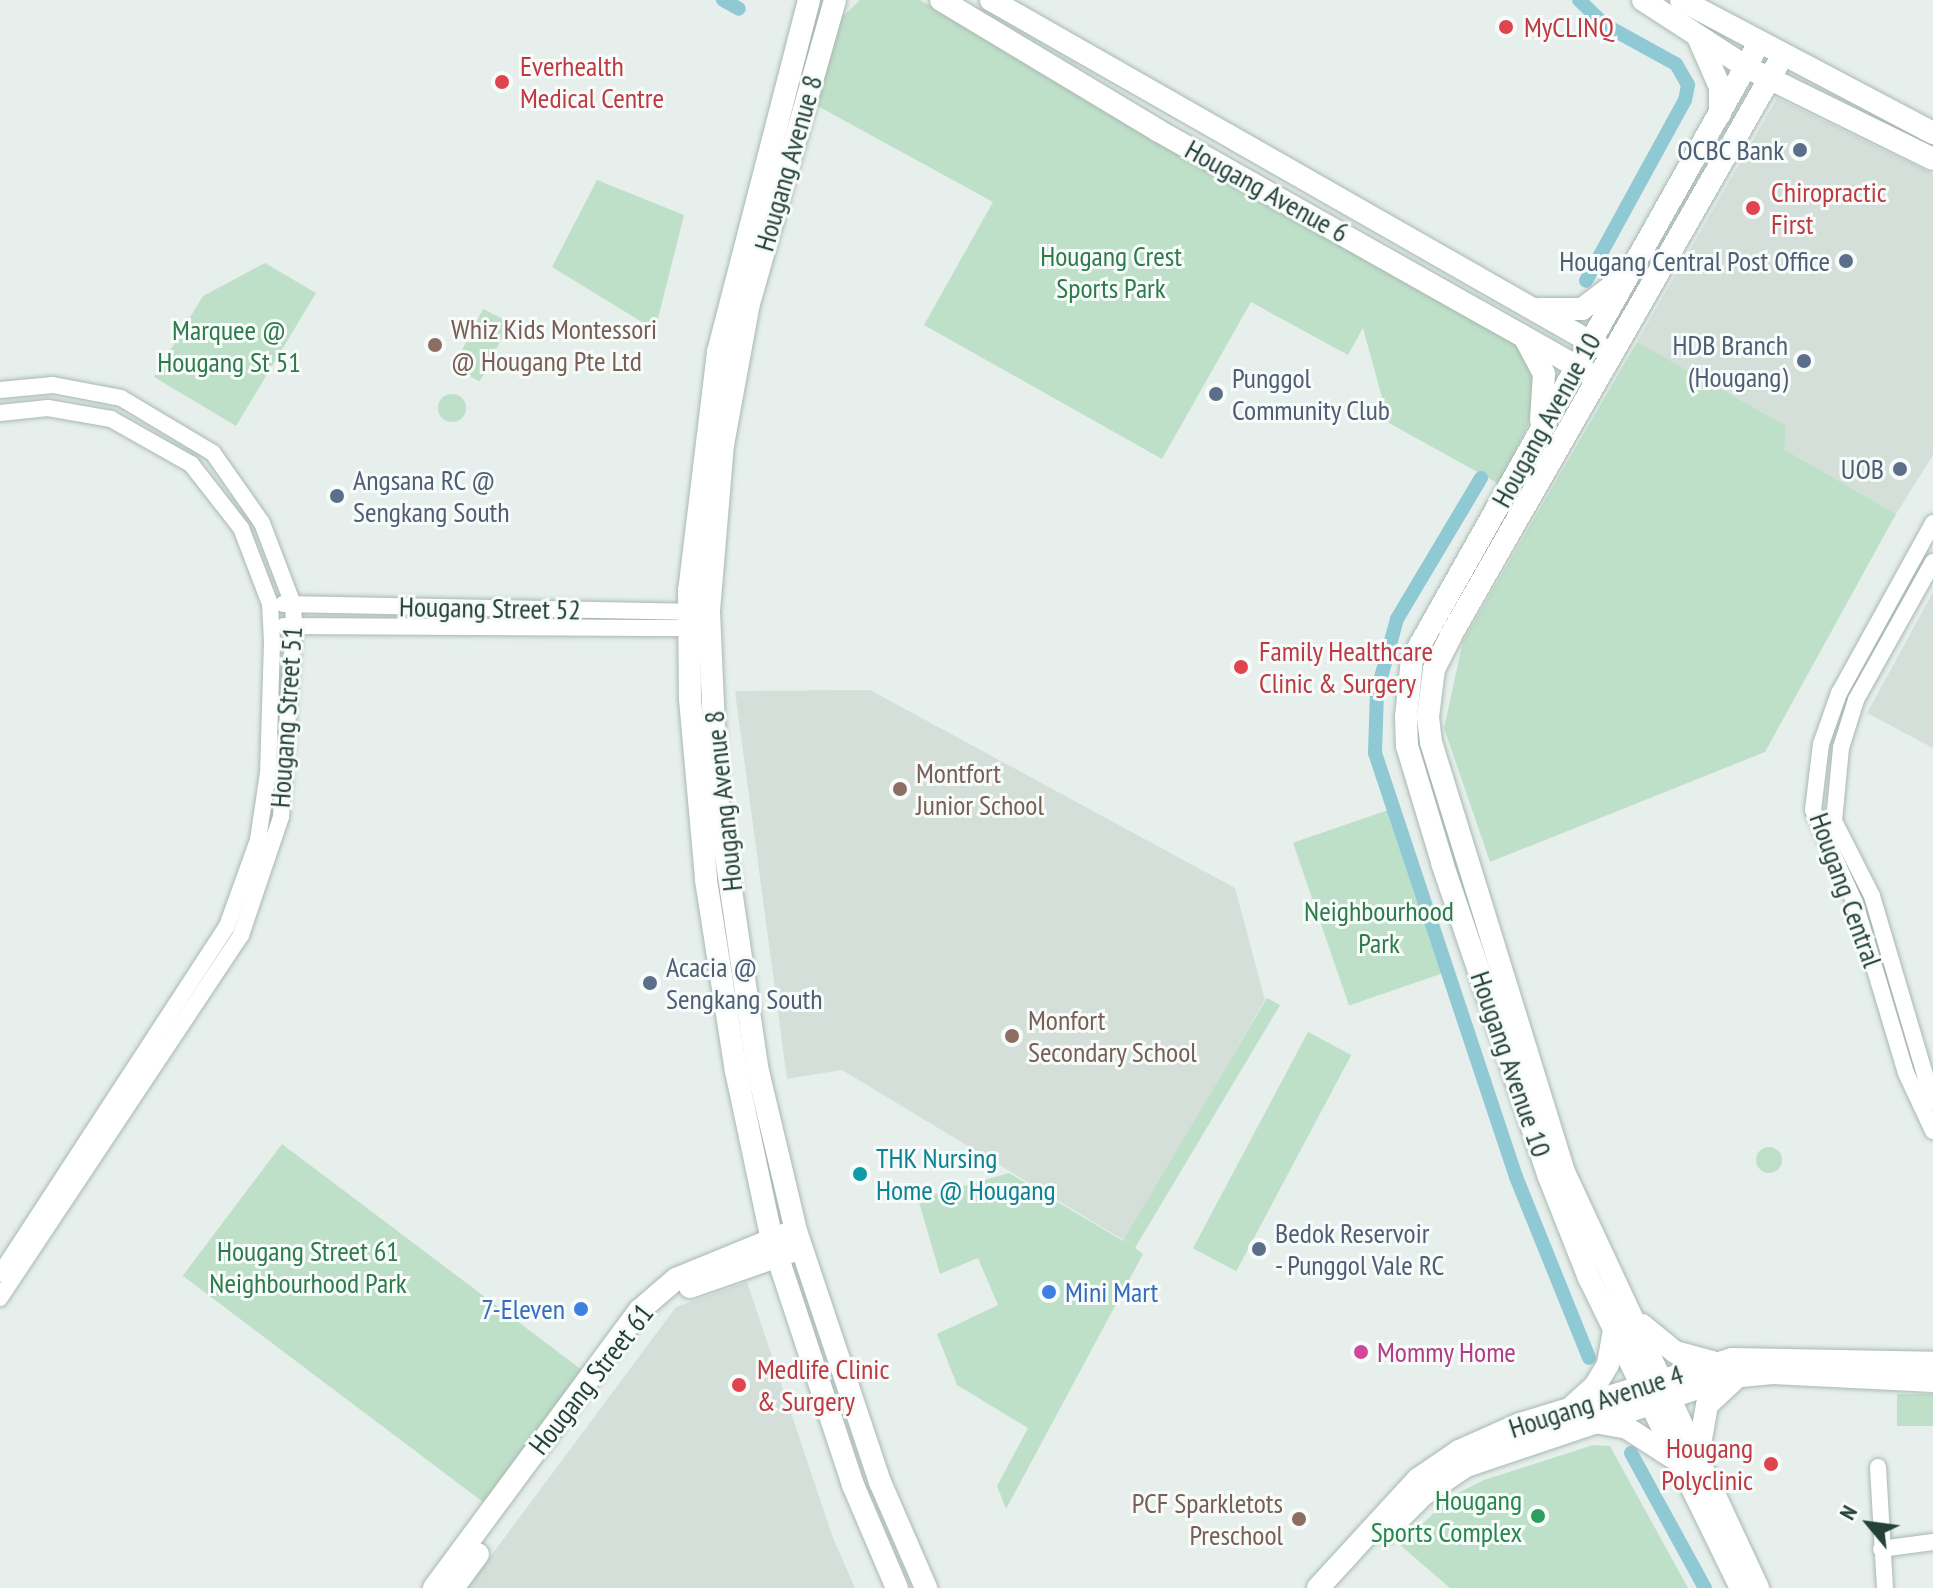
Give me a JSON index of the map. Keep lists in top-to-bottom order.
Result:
{
  "streets": {
    "main road": [
      "Hougang Avenue 8",
      "Hougang Avenue 6",
      "Hougang Avenue 10",
      "Hougang Street 61",
      "Hougang Avenue 4"
    ],
    "street": ["Hougang Street 52", "Hougang Street 51", "Hougang Central"]
  },
  "crossings": [
    ["Hougang Avenue 8", "Hougang Street 52"],
    ["Hougang Avenue 8", "Hougang Street 61"],
    ["Hougang Avenue 6", "Hougang Avenue 10"],
    ["Hougang Avenue 10", "Hougang Avenue 4"],
    ["Hougang Street 52", "Hougang Street 51"]
  ],
  "parks": [
    "Hougang Crest Sports Park",
    "Marquee @ Hougang St 51",
    "Neighbourhood Park",
    "Hougang Street 61 Neighbourhood Park"
  ],
  "places": [
    "MyCLINQ",
    "Everhealth Medical Centre",
    "OCBC Bank",
    "Chiropractic First",
    "Hougang Central Post Office",
    "Whiz Kids Montessori @ Hougang Pte Ltd",
    "HDB Branch (Hougang)",
    "Punggol Community Club",
    "UOB",
    "Angsana RC @ Sengkang South",
    "Family Healthcare Clinic & Surgery",
    "Montfort Junior School",
    "Acacia @ Sengkang South",
    "Monfort Secondary School",
    "THK Nursing Home @ Hougang",
    "Bedok Reservoir - Punggol Vale RC",
    "Mini Mart",
    "7-Eleven",
    "Mommy Home",
    "Medlife Clinic & Surgery",
    "Hougang Polyclinic",
    "Hougang Sports Complex",
    "PCF Sparkletots Preschool"
  ],
  "north": "top left"
}
